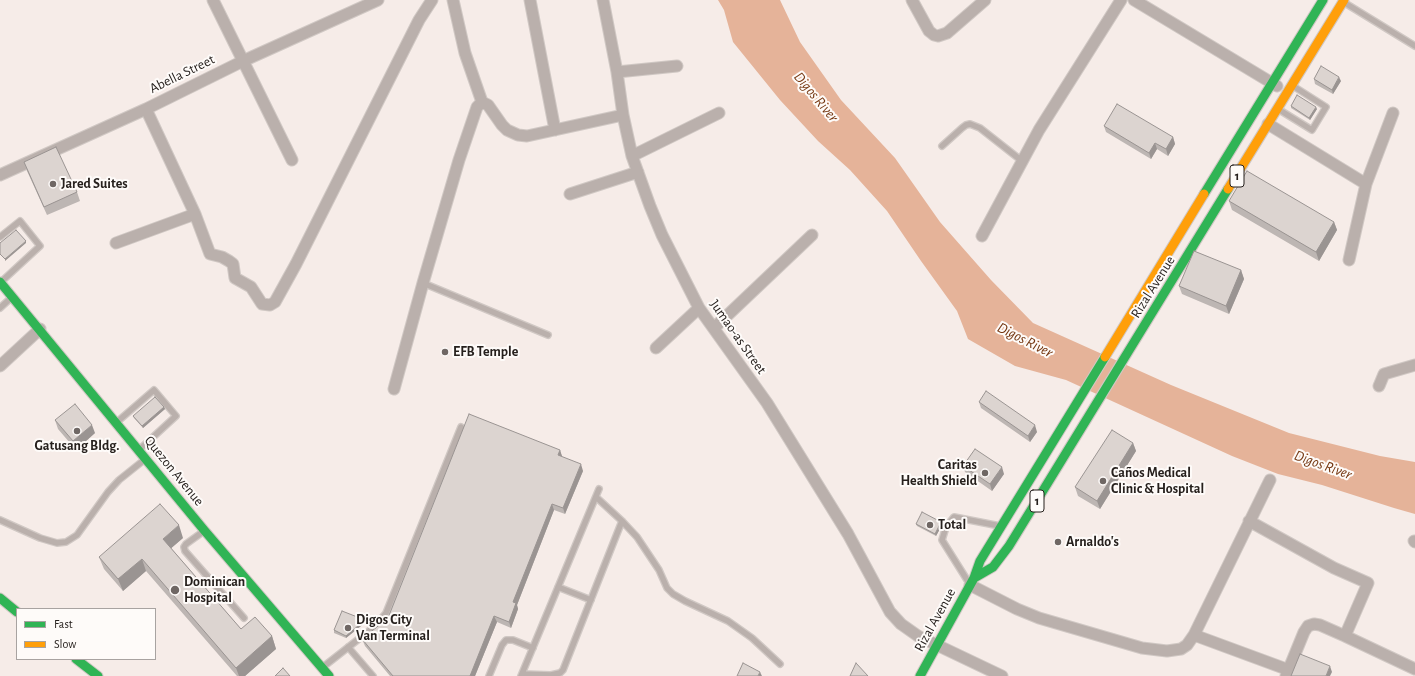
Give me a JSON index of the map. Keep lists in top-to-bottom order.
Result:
{
  "streets": {
    "main road": ["1", "Rizal Avenue", "Quezon Avenue"],
    "street": ["Abella Street", "Jumao-as Street"]
  },
  "crossings": [
    ["Rizal Avenue", "Jumao-as Street"]
  ],
  "water": ["Digos River"],
  "places": [
    "Jared Suites",
    "EFB Temple",
    "Gatusang Bldg.",
    "Caritas Health Shield",
    "Caños Medical Clinic & Hospital",
    "Total",
    "Arnaldo's",
    "Dominican Hospital",
    "Digos City Van Terminal"
  ],
  "legend": ["Fast", "Slow"]
}
